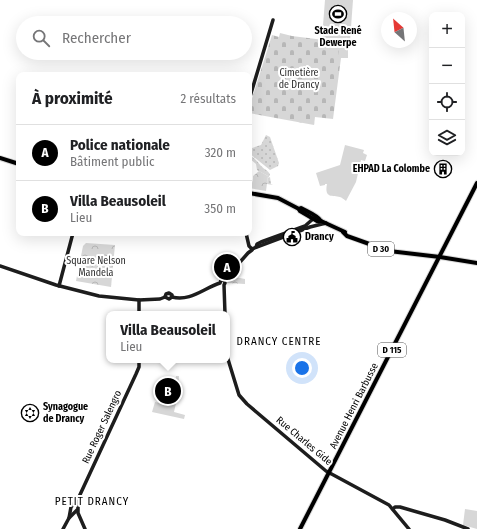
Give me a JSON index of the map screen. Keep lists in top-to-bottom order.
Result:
{
  "streets": {
    "main road": [
      "D 30",
      "D 115",
      "Avenue Henri Barbusse",
      "Rue Roger Salengro",
      "Rue Charles Gide"
    ]
  },
  "crossings": [
    ["D 30", "Avenue Henri Barbusse"],
    ["Avenue Henri Barbusse", "Rue Charles Gide"]
  ],
  "districts": ["DRANCY CENTRE", "PETIT DRANCY"],
  "parks": ["Cimetière de Drancy", "Square Nelson Mandela"],
  "places": {
    "sports": ["Stade René Dewerpe"],
    "building": ["EHPAD La Colombe"],
    "public building": ["Drancy"],
    "synagogue": ["Synagogue de Drancy"]
  },
  "north": "top left",
  "page": {
    "map_buttons": ["+", "−"],
    "search": "Rechercher",
    "heading": ["À proximité", "2 résultats"],
    "list": [
      {
        "mark": "A",
        "name": "Police nationale",
        "note": "Bâtiment public",
        "value": "320 m"
      },
      {
        "mark": "B",
        "name": "Villa Beausoleil",
        "note": "Lieu",
        "value": "350 m"
      }
    ],
    "pins": ["A", "B"],
    "popup": ["Villa Beausoleil", "Lieu"]
  }
}
